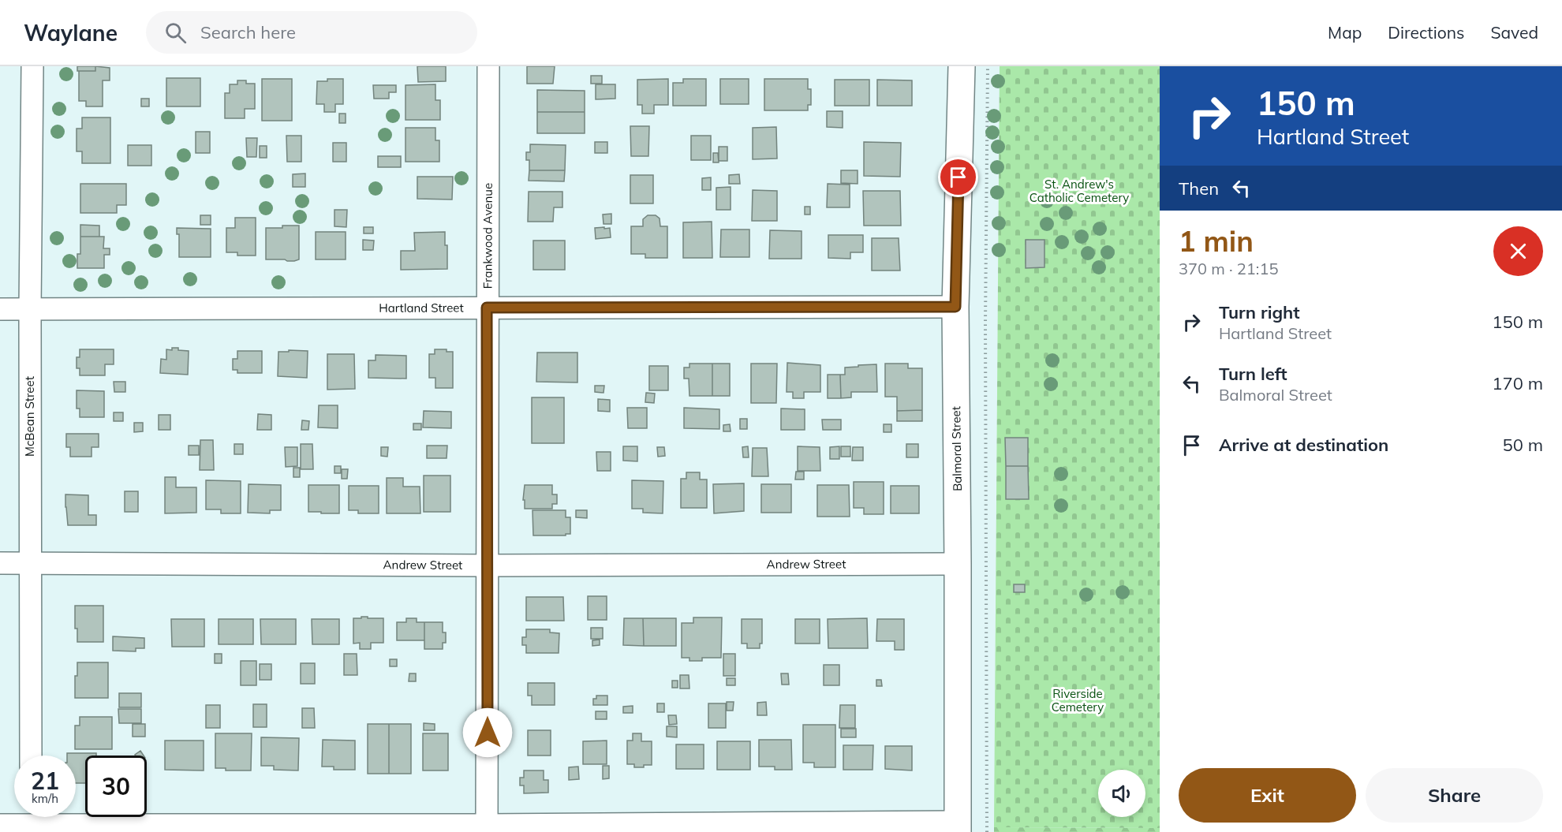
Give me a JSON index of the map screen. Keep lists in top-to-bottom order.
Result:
{
  "streets": {
    "main road": ["Balmoral Street"],
    "street": [
      "Frankwood Avenue",
      "Hartland Street",
      "McBean Street",
      "Andrew Street"
    ]
  },
  "crossings": [
    ["Frankwood Avenue", "Hartland Street"],
    ["Frankwood Avenue", "Andrew Street"],
    ["Hartland Street", "McBean Street"],
    ["Hartland Street", "Balmoral Street"],
    ["McBean Street", "Andrew Street"],
    ["Balmoral Street", "Andrew Street"]
  ],
  "parks": ["St. Andrew's Catholic Cemetery", "Riverside Cemetery"],
  "page": {
    "header": "Waylane",
    "search": "Search here",
    "nav": ["Map", "Directions", "Saved"],
    "turn": ["150 m", "Hartland Street"],
    "then": "Then",
    "heading": ["1 min", "370 m · 21:15"],
    "list": [
      {
        "name": "Turn right",
        "note": "Hartland Street",
        "value": "150 m"
      },
      {
        "name": "Turn left",
        "note": "Balmoral Street",
        "value": "170 m"
      },
      {
        "name": "Arrive at destination",
        "value": "50 m"
      }
    ],
    "speed": "21 km/h",
    "limit": "30",
    "buttons": ["Exit", "Share"]
  }
}
